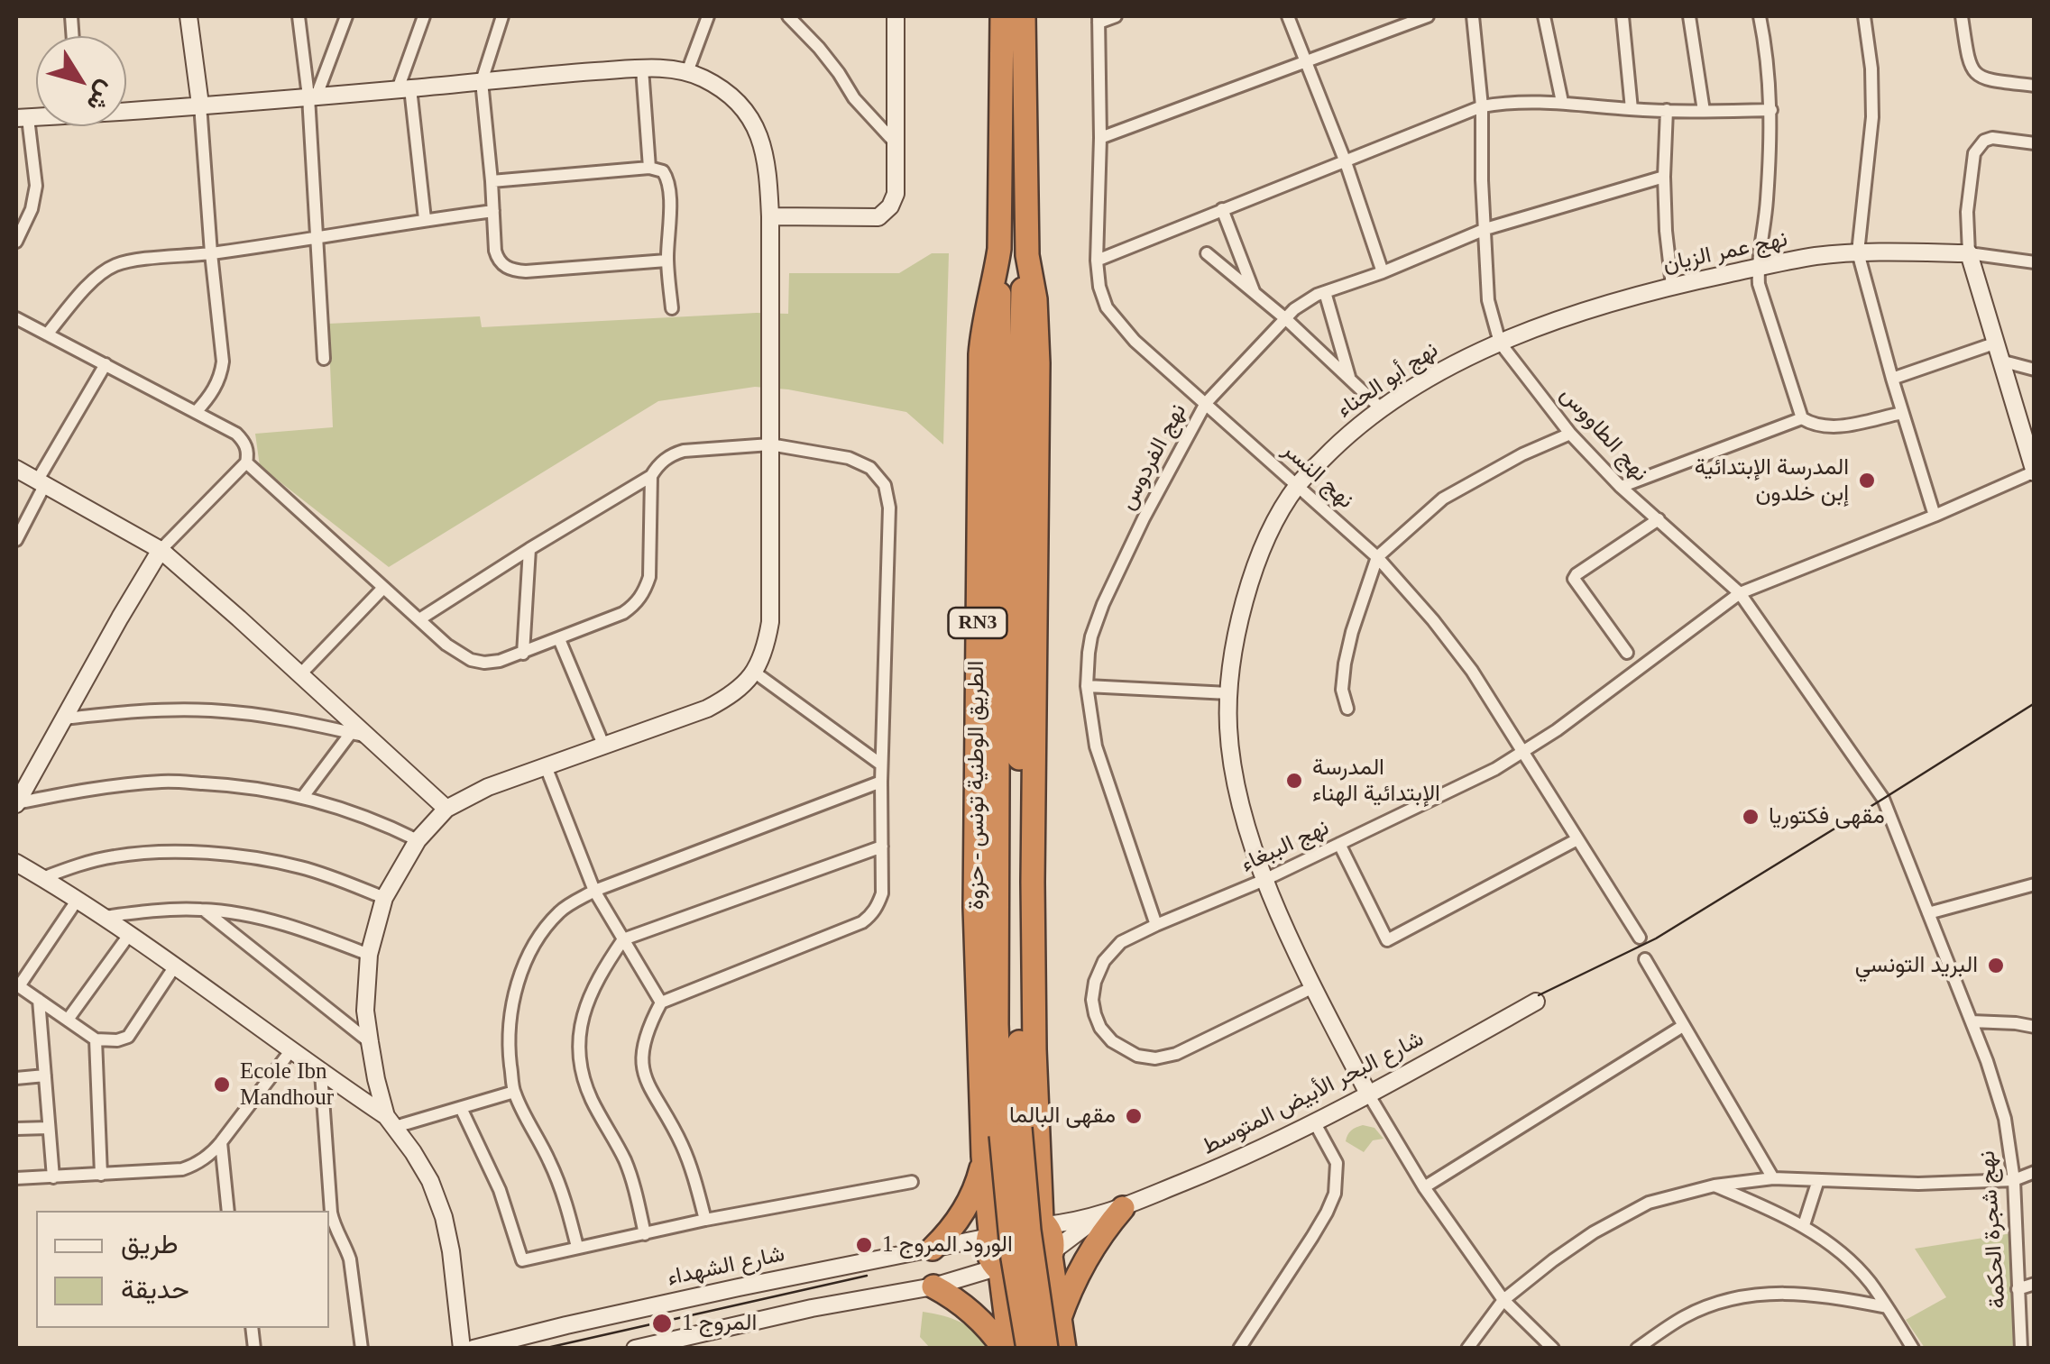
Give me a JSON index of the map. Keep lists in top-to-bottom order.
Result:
{
  "streets": {
    "highway": ["RN3", "الطريق الوطنية تونس - حزوة"],
    "street": [
      "نهج عمر الزيان",
      "نهج أبو الحناء",
      "نهج الطاووس",
      "نهج الفردوس",
      "نهج النسر",
      "نهج الببغاء",
      "شارع البحر الأبيض المتوسط",
      "نهج شجرة الحكمة",
      "شارع الشهداء"
    ]
  },
  "crossings": [
    ["نهج عمر الزيان", "نهج أبو الحناء"],
    ["نهج عمر الزيان", "نهج الطاووس"],
    ["نهج أبو الحناء", "نهج الطاووس"],
    ["نهج أبو الحناء", "نهج النسر"],
    ["نهج أبو الحناء", "نهج الببغاء"],
    ["نهج أبو الحناء", "شارع البحر الأبيض المتوسط"],
    ["نهج الطاووس", "نهج الفردوس"],
    ["نهج الطاووس", "نهج الببغاء"],
    ["نهج الطاووس", "نهج شجرة الحكمة"],
    ["نهج الفردوس", "نهج النسر"],
    ["نهج الفردوس", "نهج الببغاء"],
    ["نهج النسر", "نهج الببغاء"],
    ["RN3", "الطريق الوطنية تونس - حزوة"],
    ["RN3", "شارع البحر الأبيض المتوسط"],
    ["RN3", "شارع الشهداء"],
    ["الطريق الوطنية تونس - حزوة", "شارع البحر الأبيض المتوسط"],
    ["الطريق الوطنية تونس - حزوة", "شارع الشهداء"],
    ["شارع البحر الأبيض المتوسط", "شارع الشهداء"]
  ],
  "places": [
    "المدرسة الإبتدائية إبن خلدون",
    "المدرسة الإبتدائية الهناء",
    "مقهى فكتوريا",
    "البريد التونسي",
    "Ecole Ibn Mandhour",
    "مقهى البالما",
    "الورود المروج 1",
    "المروج 1"
  ],
  "legend": ["طريق", "حديقة"],
  "north": "bottom right"
}
